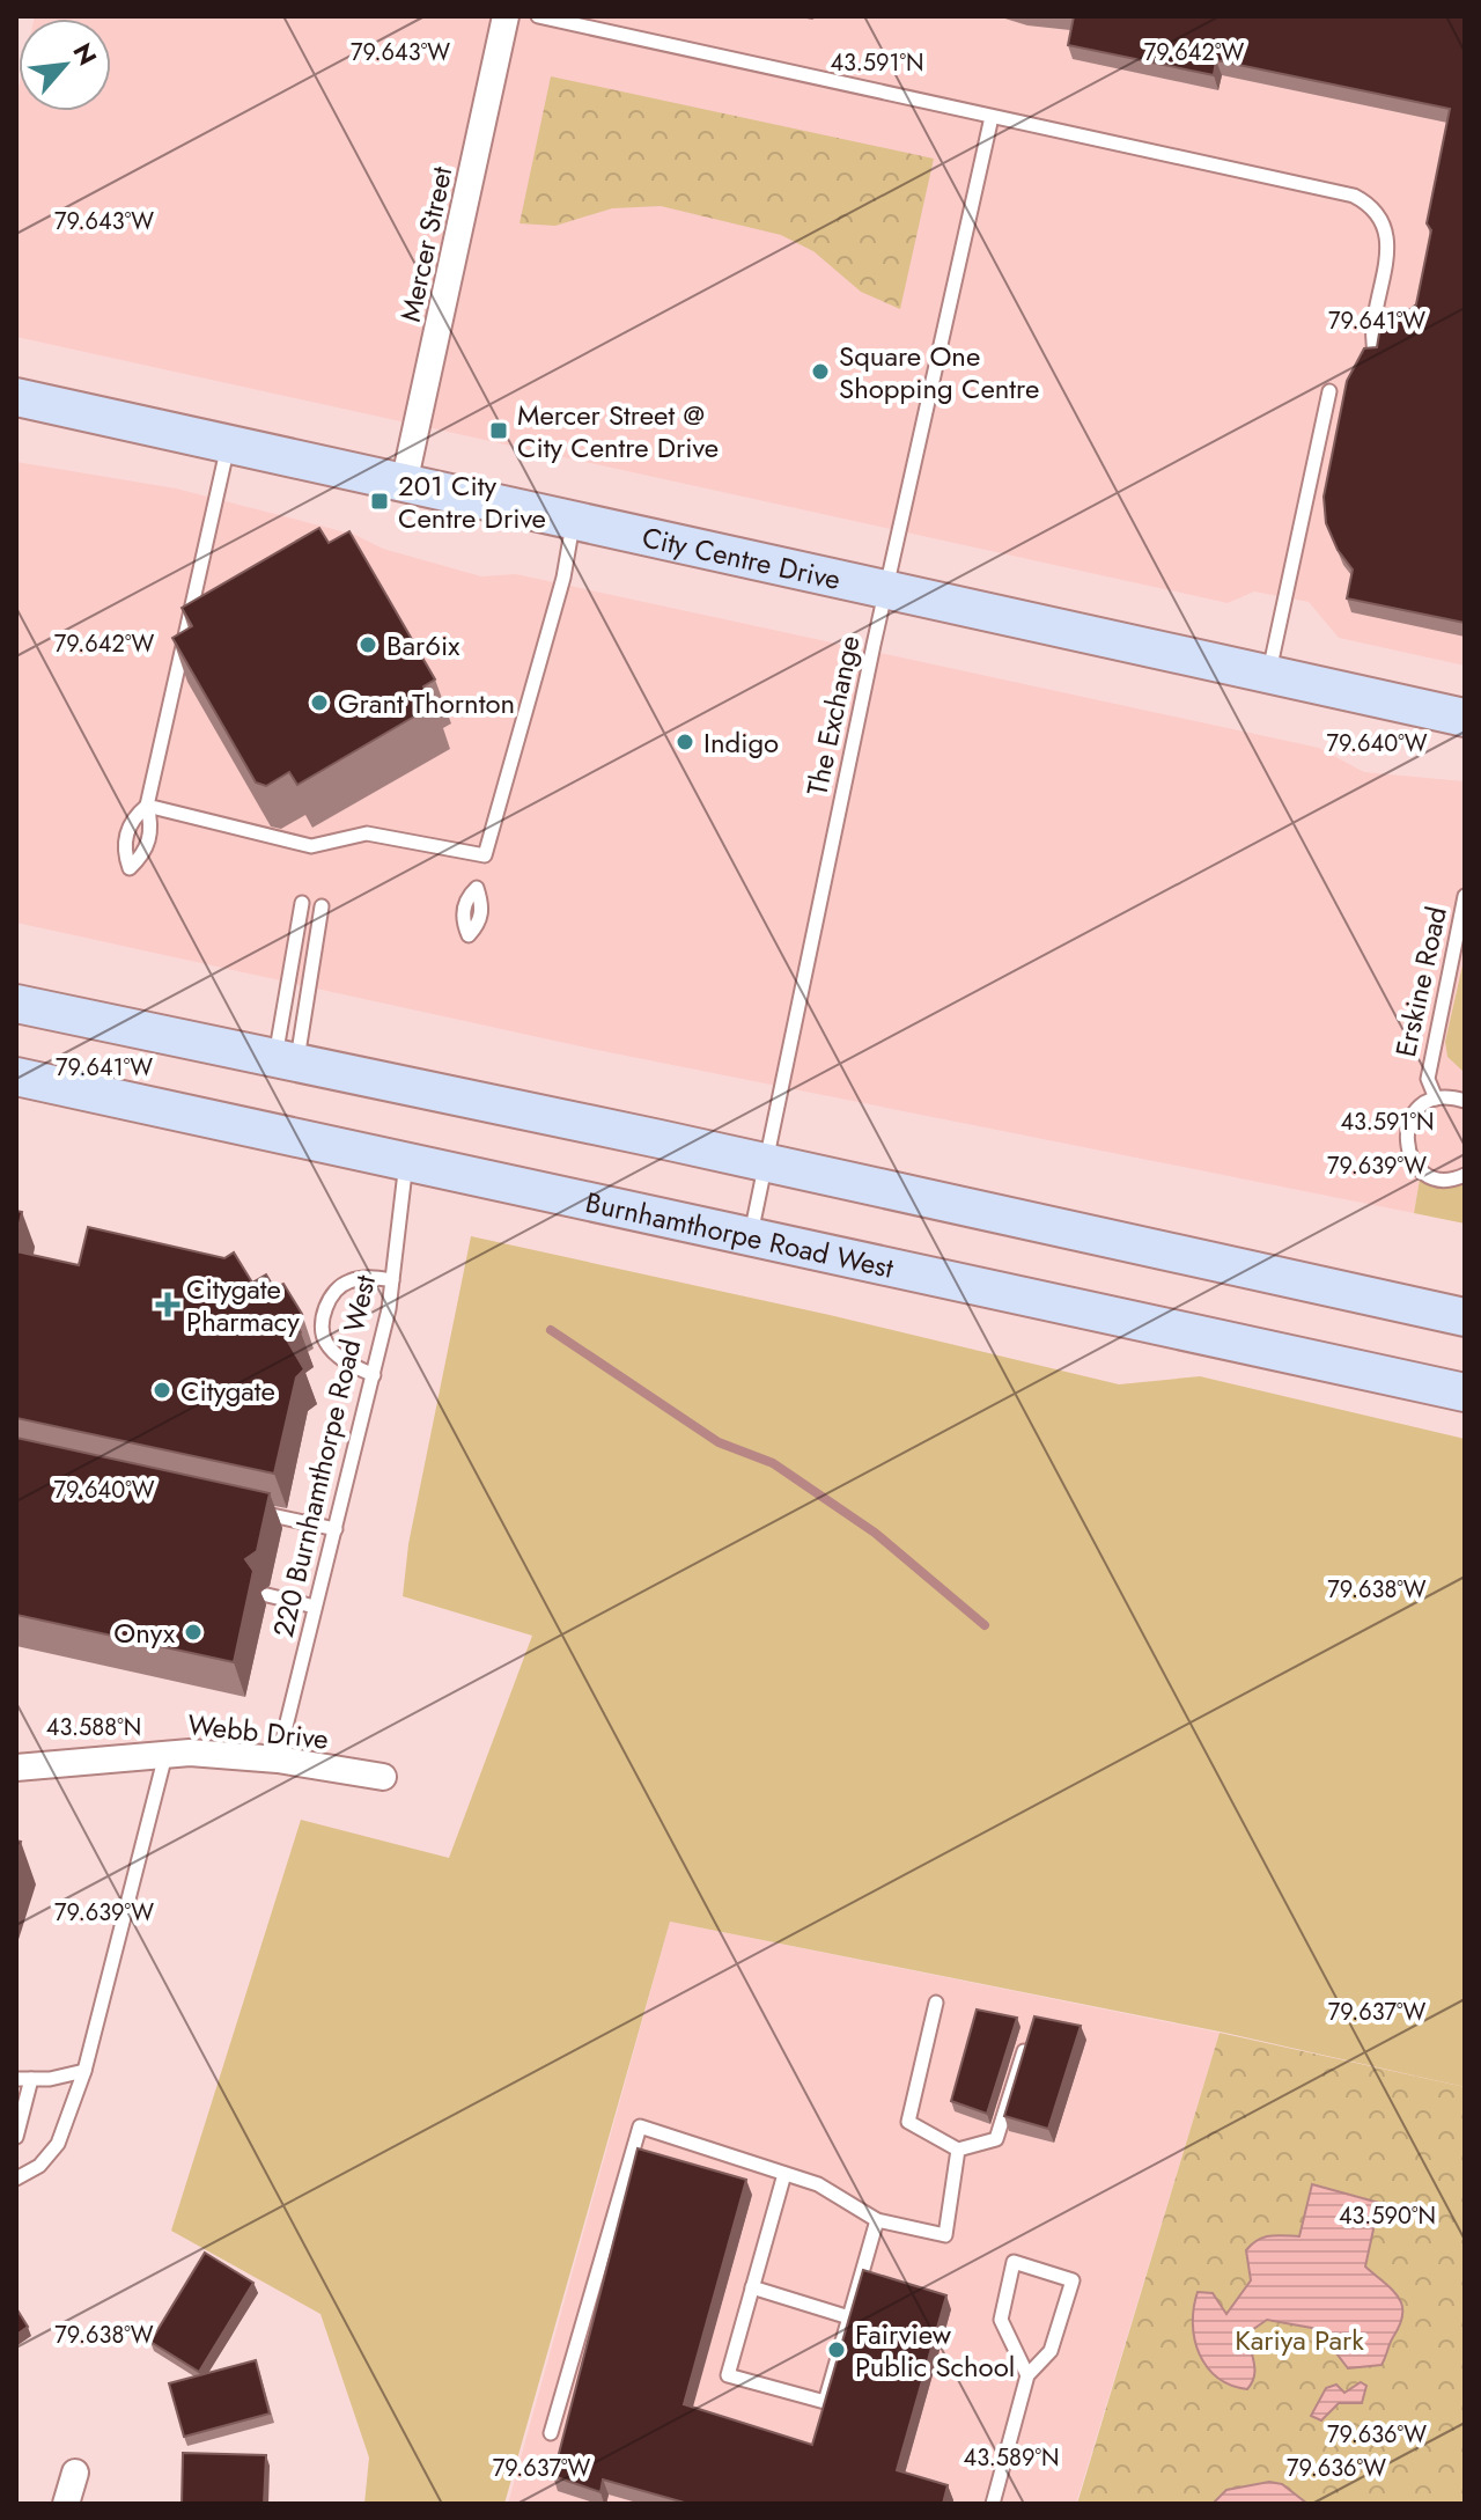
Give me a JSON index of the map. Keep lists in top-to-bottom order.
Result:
{
  "streets": {
    "main road": ["City Centre Drive", "Burnhamthorpe Road West"],
    "street": ["Mercer Street", "Webb Drive"],
    "lane": ["The Exchange", "Erskine Road", "220 Burnhamthorpe Road West"]
  },
  "crossings": [
    ["Mercer Street", "City Centre Drive"],
    ["City Centre Drive", "The Exchange"],
    ["The Exchange", "Burnhamthorpe Road West"],
    ["Burnhamthorpe Road West", "220 Burnhamthorpe Road West"],
    ["220 Burnhamthorpe Road West", "Webb Drive"]
  ],
  "parks": ["Kariya Park"],
  "places": {
    "other": [
      "Square One Shopping Centre",
      "Bar6ix",
      "Grant Thornton",
      "Indigo",
      "Citygate",
      "Onyx",
      "Fairview Public School"
    ],
    "transit": ["Mercer Street @ City Centre Drive", "201 City Centre Drive"],
    "health": ["Citygate Pharmacy"]
  },
  "north": "top right",
  "coordinates": [
    "79.643°W",
    "79.642°W",
    "43.591°N",
    "79.641°W",
    "79.640°W",
    "79.639°W",
    "79.638°W",
    "43.588°N",
    "79.637°W",
    "43.590°N",
    "79.636°W",
    "43.589°N"
  ]
}
